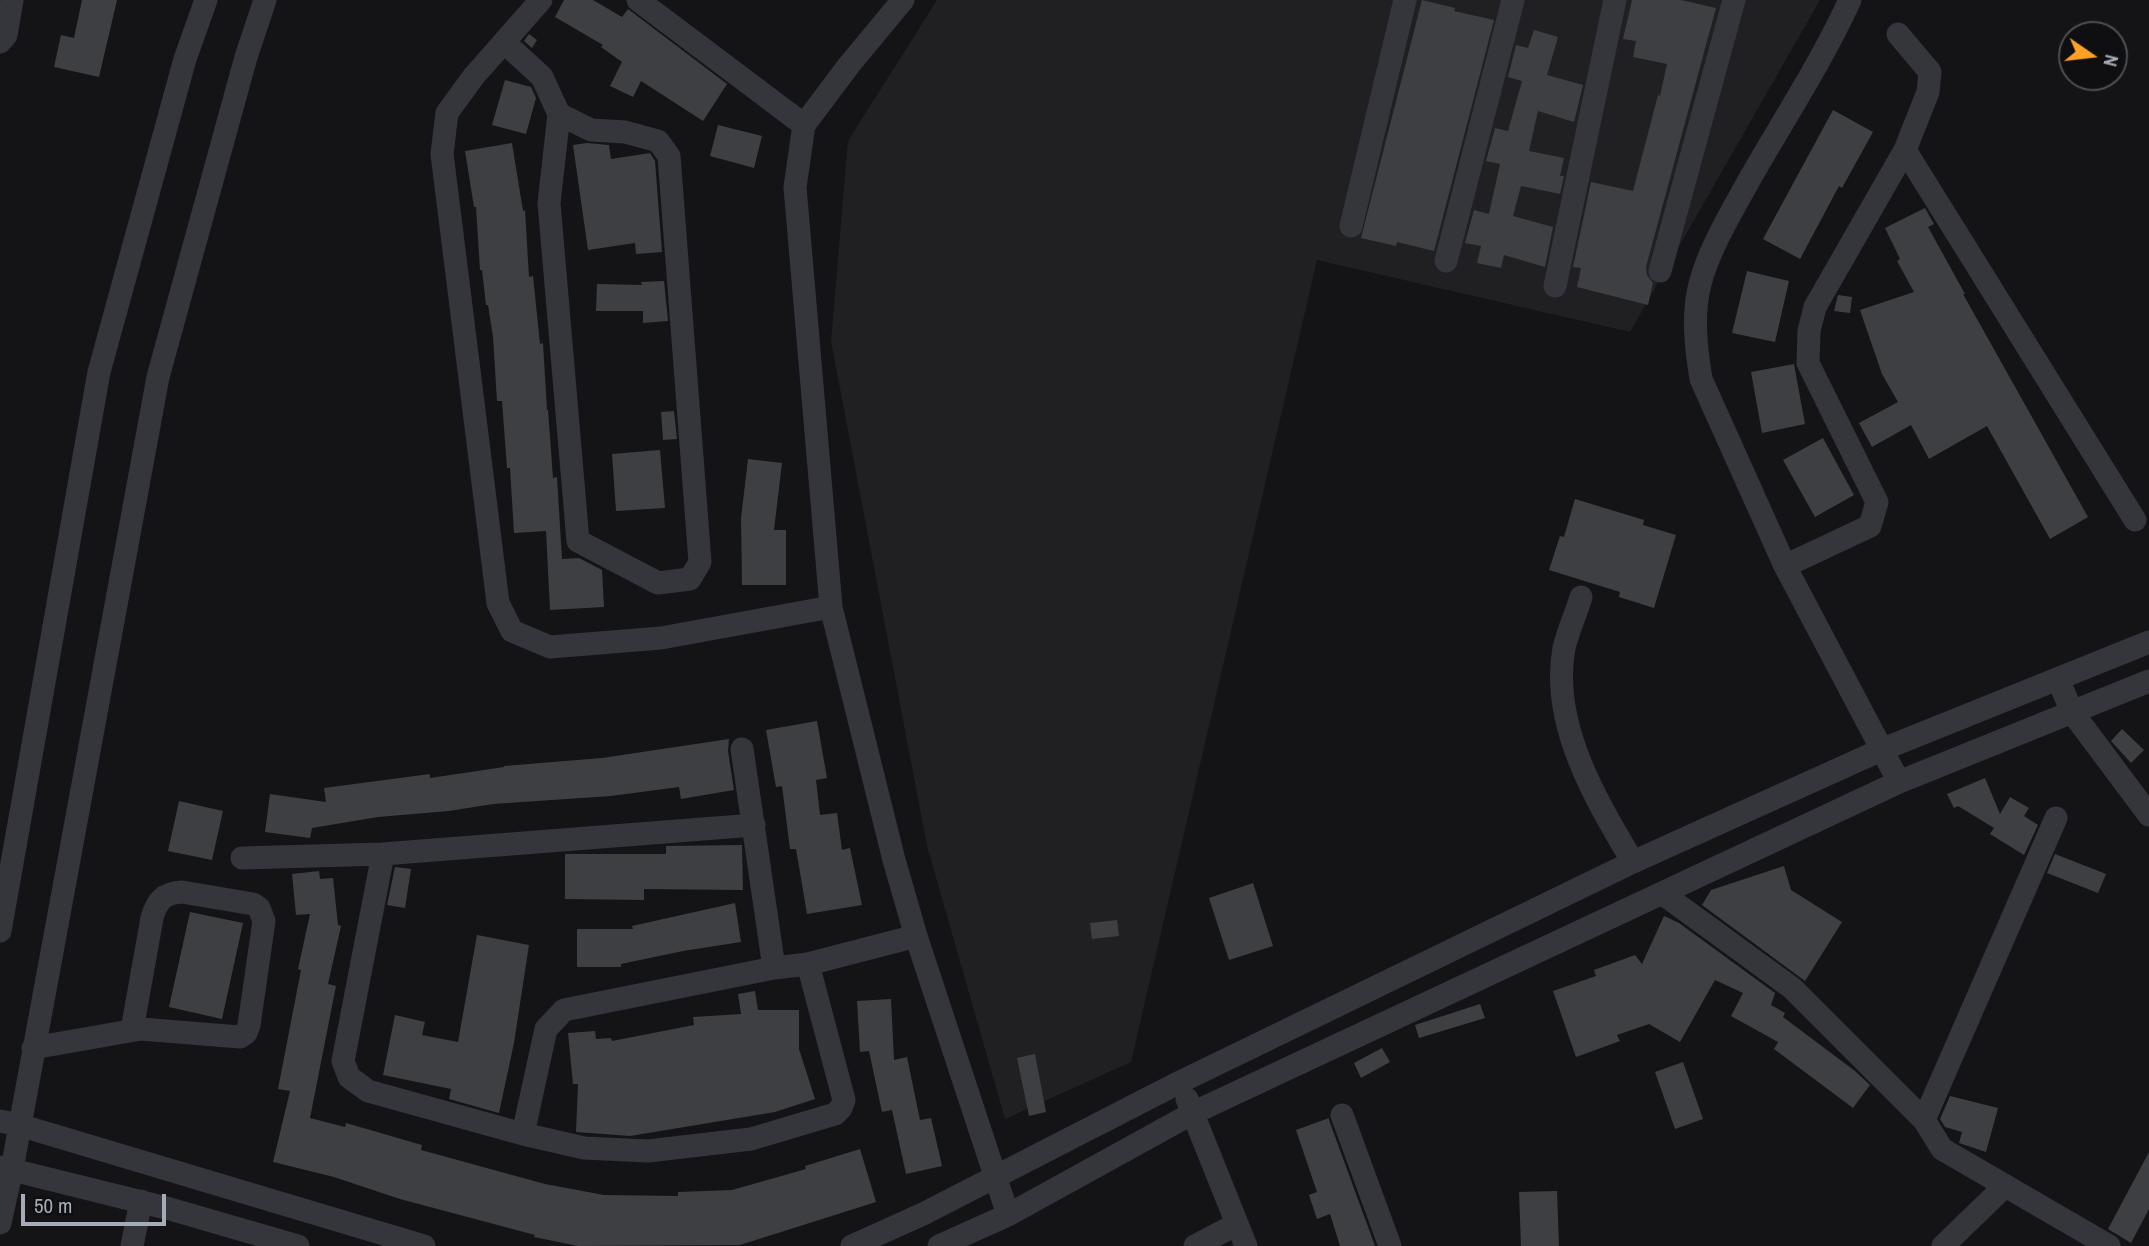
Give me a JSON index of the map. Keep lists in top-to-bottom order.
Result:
{
  "scale_bar": "50 m",
  "north": "right"
}
